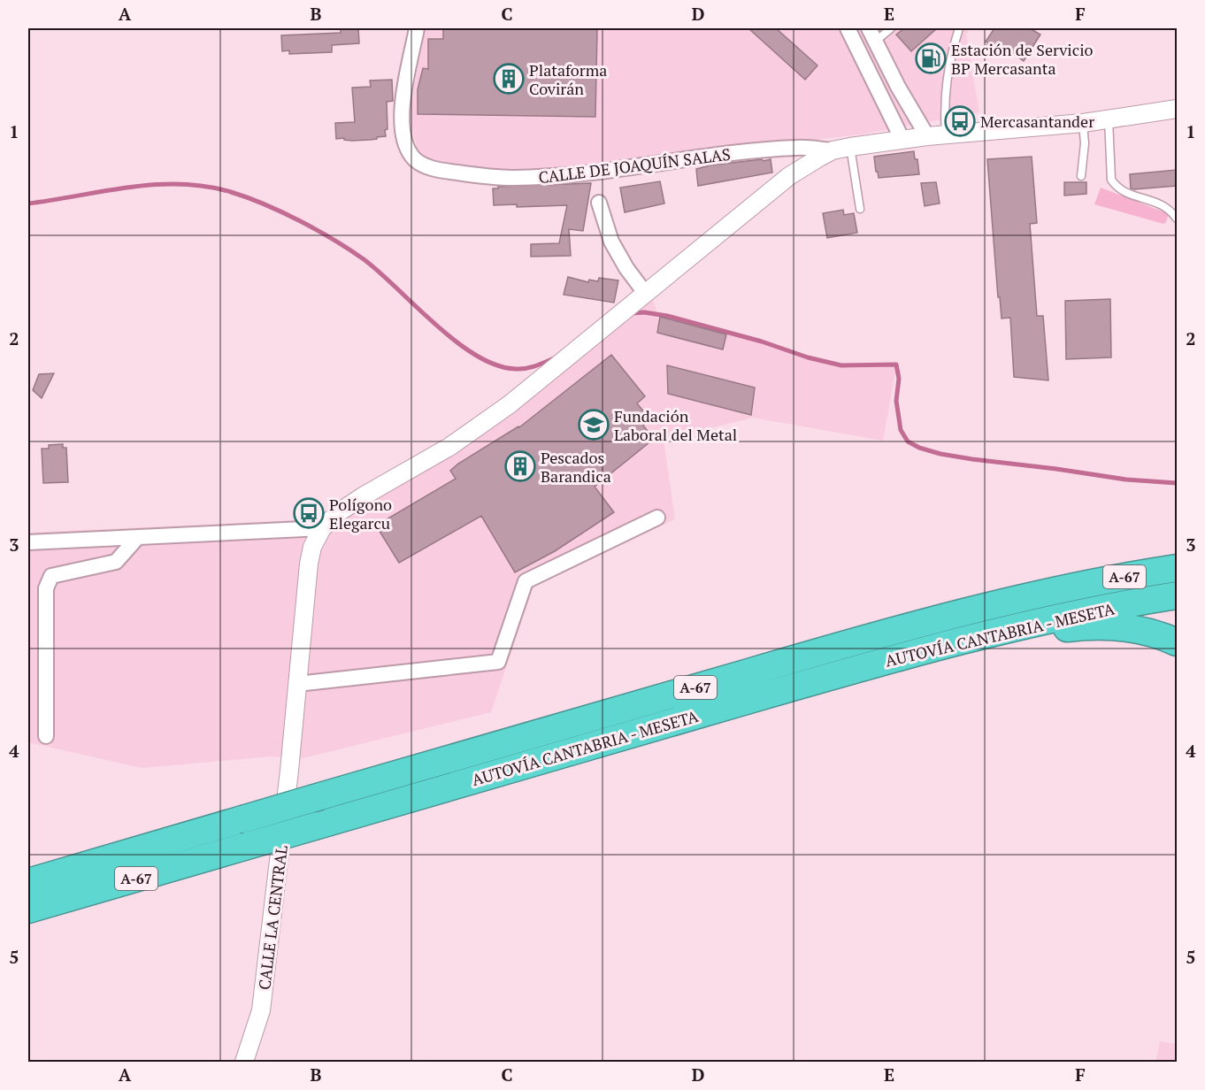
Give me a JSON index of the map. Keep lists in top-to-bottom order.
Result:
{
  "streets": {
    "highway": ["A-67", "AUTOVÍA CANTABRIA - MESETA"],
    "street": ["CALLE DE JOAQUÍN SALAS", "CALLE LA CENTRAL"]
  },
  "places": {
    "fuel station": ["Estación de Servicio BP Mercasanta"],
    "building": ["Plataforma Covirán", "Pescados Barandica"],
    "bus stop": ["Mercasantander", "Polígono Elegarcu"],
    "school or university": ["Fundación Laboral del Metal"]
  },
  "grid": {
    "columns": [
      "A",
      "B",
      "C",
      "D",
      "E",
      "F"
    ],
    "rows": [
      "1",
      "2",
      "3",
      "4",
      "5"
    ]
  }
}
